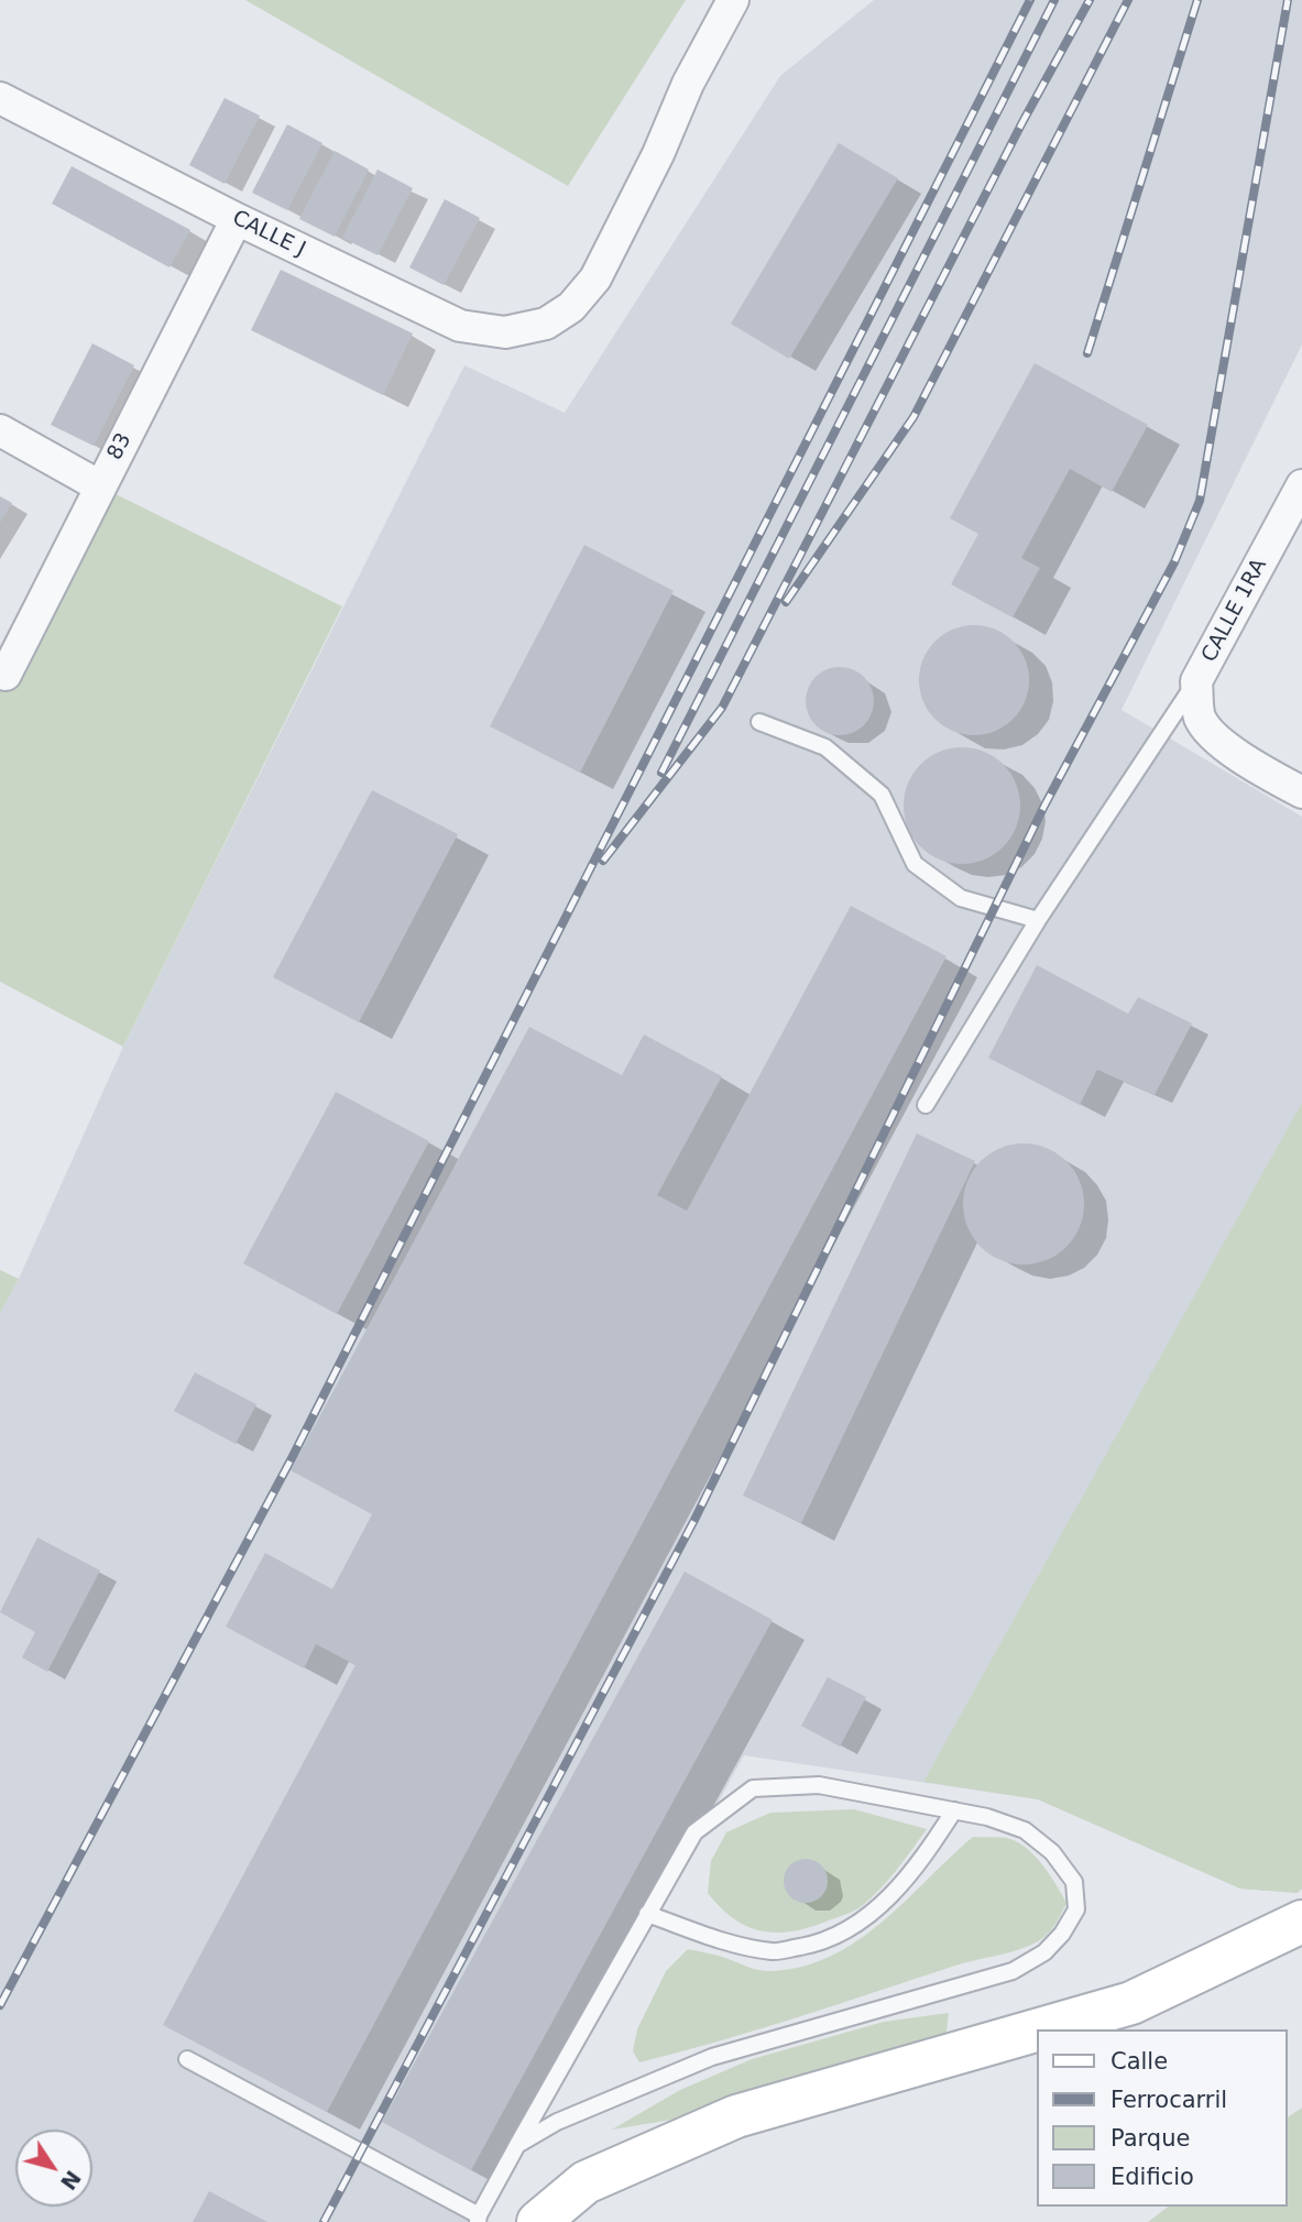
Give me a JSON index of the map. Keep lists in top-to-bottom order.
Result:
{
  "streets": {
    "street": ["CALLE J", "83", "CALLE 1RA"]
  },
  "crossings": [
    ["CALLE J", "83"]
  ],
  "legend": [
    "Calle",
    "Ferrocarril",
    "Parque",
    "Edificio"
  ],
  "north": "bottom right"
}
